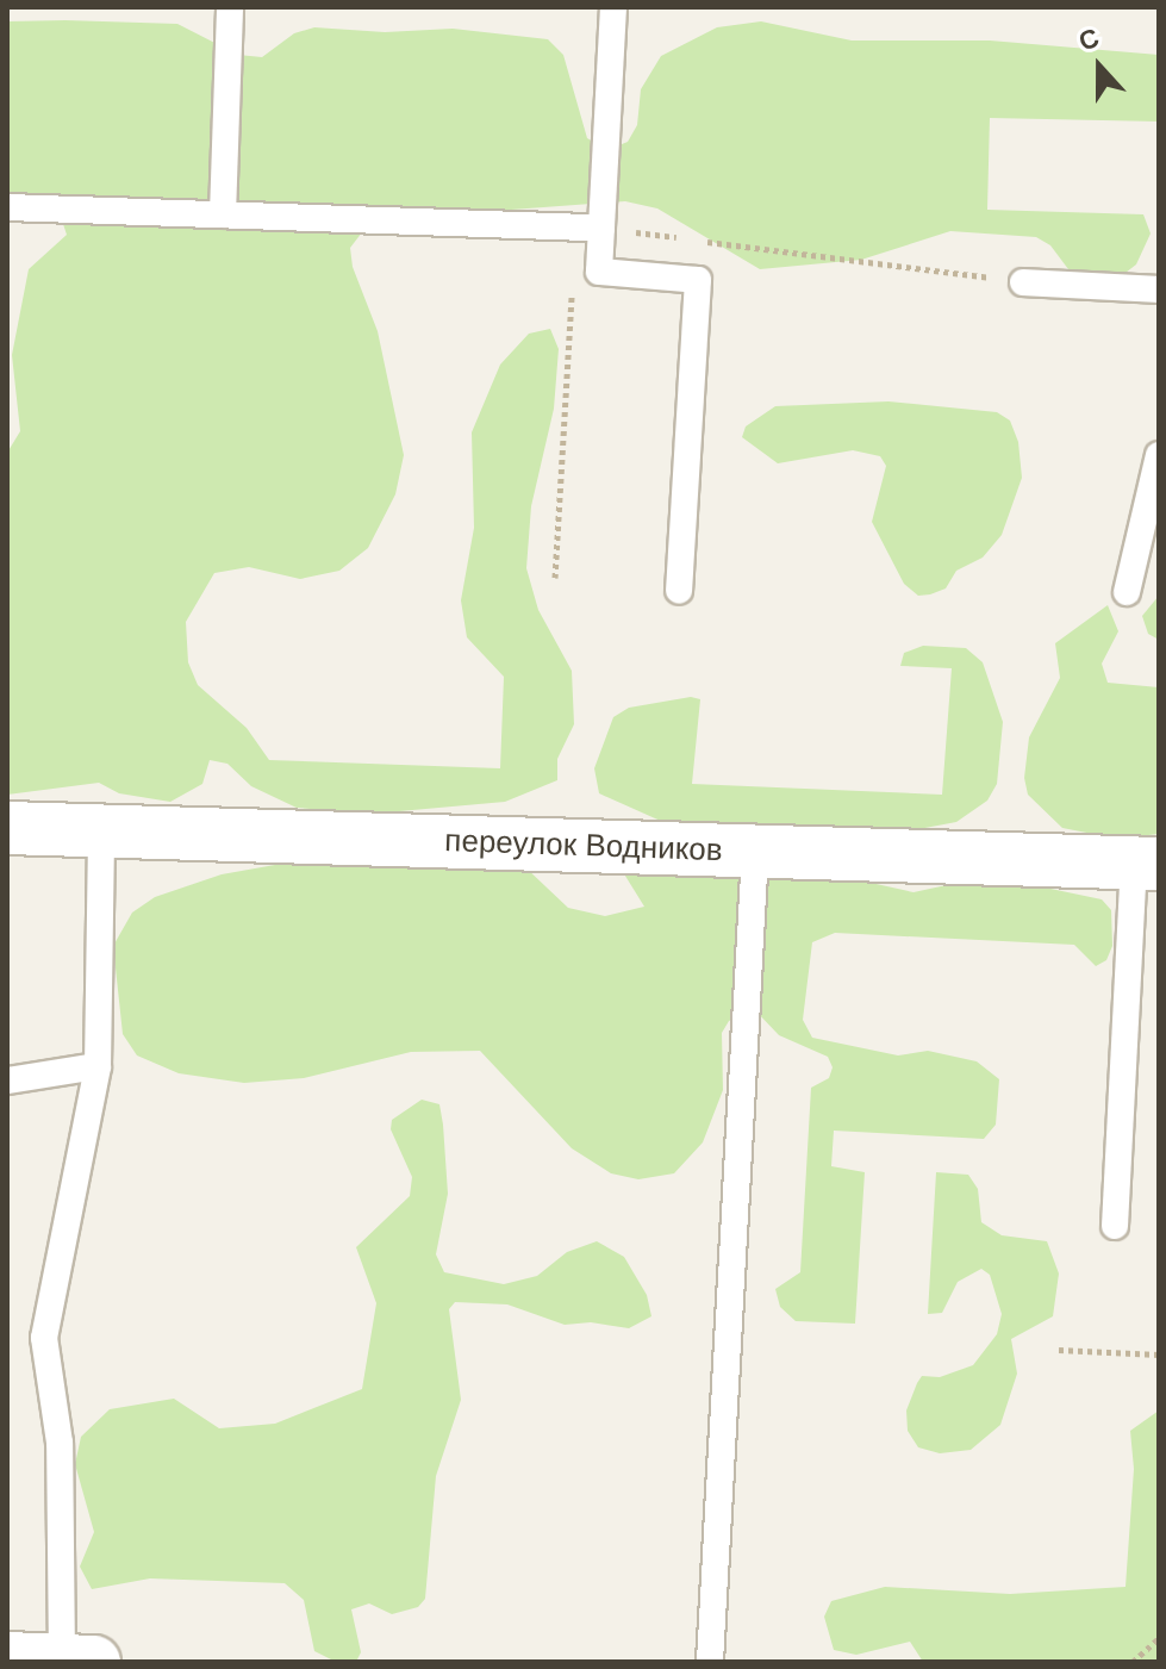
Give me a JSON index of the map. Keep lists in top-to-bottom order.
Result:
{
  "streets": {
    "street": ["переулок Водников"]
  },
  "north": "top"
}
